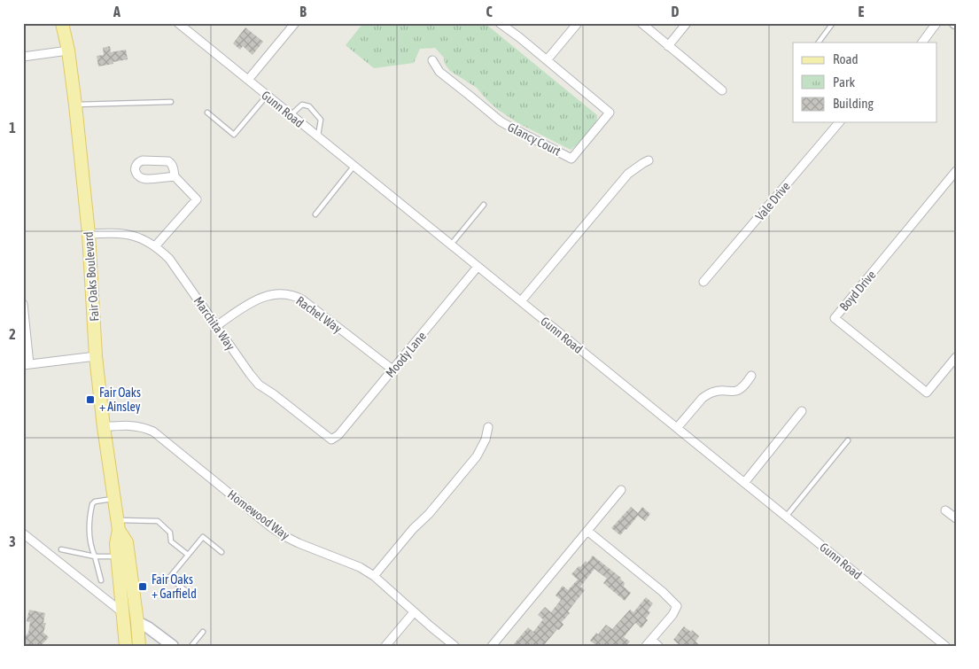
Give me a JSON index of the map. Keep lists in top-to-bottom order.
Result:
{
  "streets": {
    "main road": ["Fair Oaks Boulevard"],
    "street": [
      "Gunn Road",
      "Glancy Court",
      "Vale Drive",
      "Boyd Drive",
      "Rachel Way",
      "Marchita Way",
      "Moody Lane",
      "Homewood Way"
    ]
  },
  "crossings": [
    ["Gunn Road", "Moody Lane"],
    ["Fair Oaks Boulevard", "Marchita Way"],
    ["Fair Oaks Boulevard", "Homewood Way"],
    ["Rachel Way", "Marchita Way"],
    ["Rachel Way", "Moody Lane"],
    ["Marchita Way", "Moody Lane"]
  ],
  "places": {
    "transit": ["Fair Oaks + Ainsley", "Fair Oaks + Garfield"]
  },
  "legend": ["Road", "Park", "Building"],
  "grid": {
    "columns": [
      "A",
      "B",
      "C",
      "D",
      "E"
    ],
    "rows": ["1", "2", "3"]
  }
}
